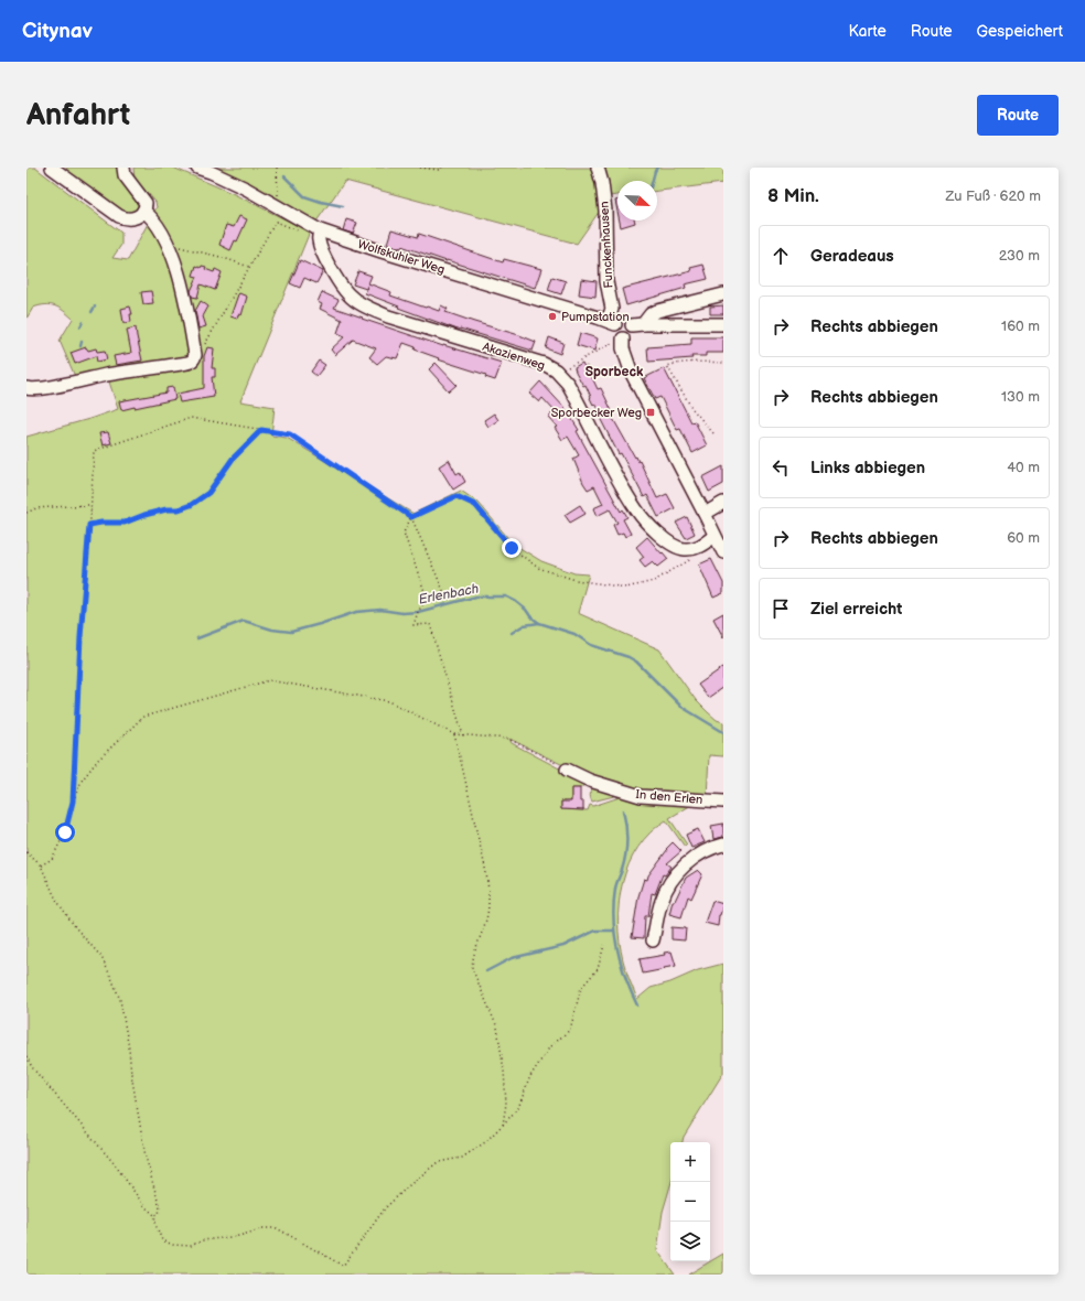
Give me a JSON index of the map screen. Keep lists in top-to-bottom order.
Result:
{
  "streets": {
    "street": [
      "Funckenhausen",
      "Wolfskuhler Weg",
      "Akazienweg",
      "In den Erlen"
    ]
  },
  "crossings": [
    ["Funckenhausen", "Wolfskuhler Weg"],
    ["Wolfskuhler Weg", "Akazienweg"]
  ],
  "districts": ["Sporbeck"],
  "water": ["Erlenbach"],
  "places": {
    "other": ["Pumpstation"],
    "transit": ["Sporbecker Weg"]
  },
  "north": "bottom right",
  "page": {
    "header": "Citynav",
    "nav": ["Karte", "Route", "Gespeichert"],
    "buttons": "Route",
    "title": "Anfahrt",
    "heading": ["8 Min.", "Zu Fuß · 620 m"],
    "list": [
      ["Geradeaus", "230 m"],
      ["Rechts abbiegen", "160 m"],
      ["Rechts abbiegen", "130 m"],
      ["Links abbiegen", "40 m"],
      ["Rechts abbiegen", "60 m"],
      "Ziel erreicht"
    ],
    "map_buttons": ["+", "−"]
  }
}
